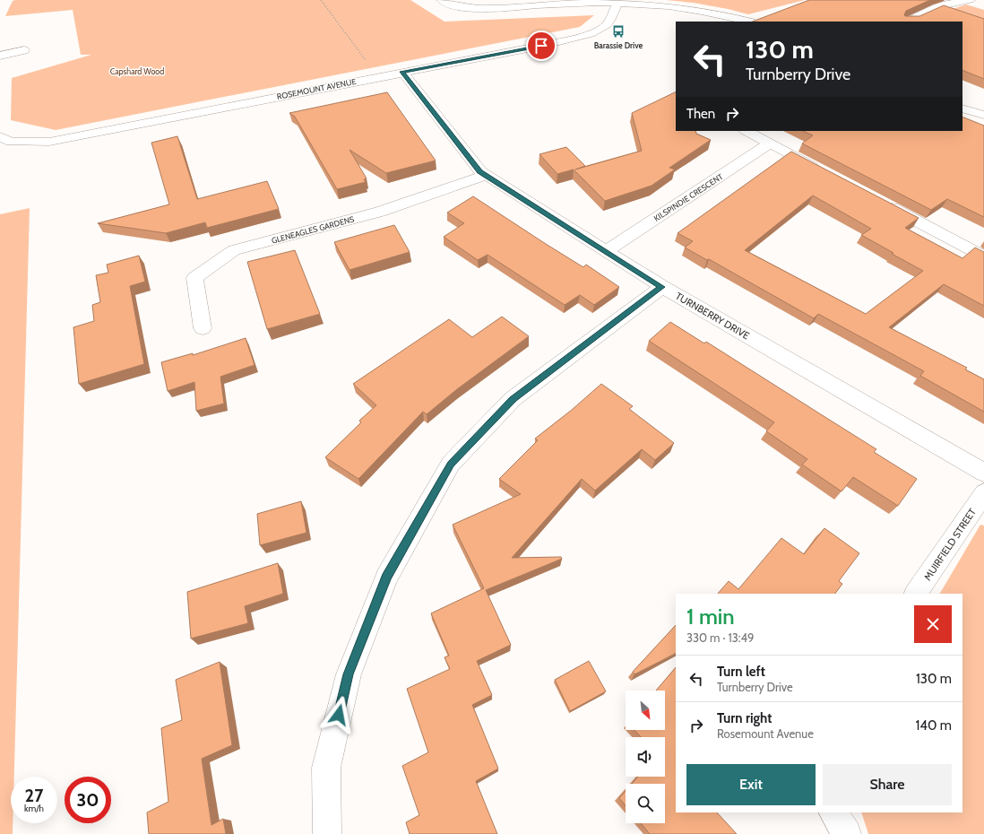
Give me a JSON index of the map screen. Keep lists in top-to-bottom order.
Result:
{
  "streets": {
    "street": [
      "ROSEMOUNT AVENUE",
      "KILSPINDIE CRESCENT",
      "GLENEAGLES GARDENS",
      "TURNBERRY DRIVE",
      "MUIRFIELD STREET"
    ]
  },
  "crossings": [
    ["ROSEMOUNT AVENUE", "TURNBERRY DRIVE"],
    ["KILSPINDIE CRESCENT", "TURNBERRY DRIVE"],
    ["GLENEAGLES GARDENS", "TURNBERRY DRIVE"]
  ],
  "parks": ["Capshard Wood"],
  "places": {
    "bus stop": ["Barassie Drive"]
  },
  "north": "bottom right",
  "page": {
    "turn": ["130 m", "Turnberry Drive"],
    "then": "Then",
    "heading": ["1 min", "330 m · 13:49"],
    "list": [
      {
        "name": "Turn left",
        "note": "Turnberry Drive",
        "value": "130 m"
      },
      {
        "name": "Turn right",
        "note": "Rosemount Avenue",
        "value": "140 m"
      }
    ],
    "buttons": ["Exit", "Share"],
    "speed": "27 km/h",
    "limit": "30"
  }
}
